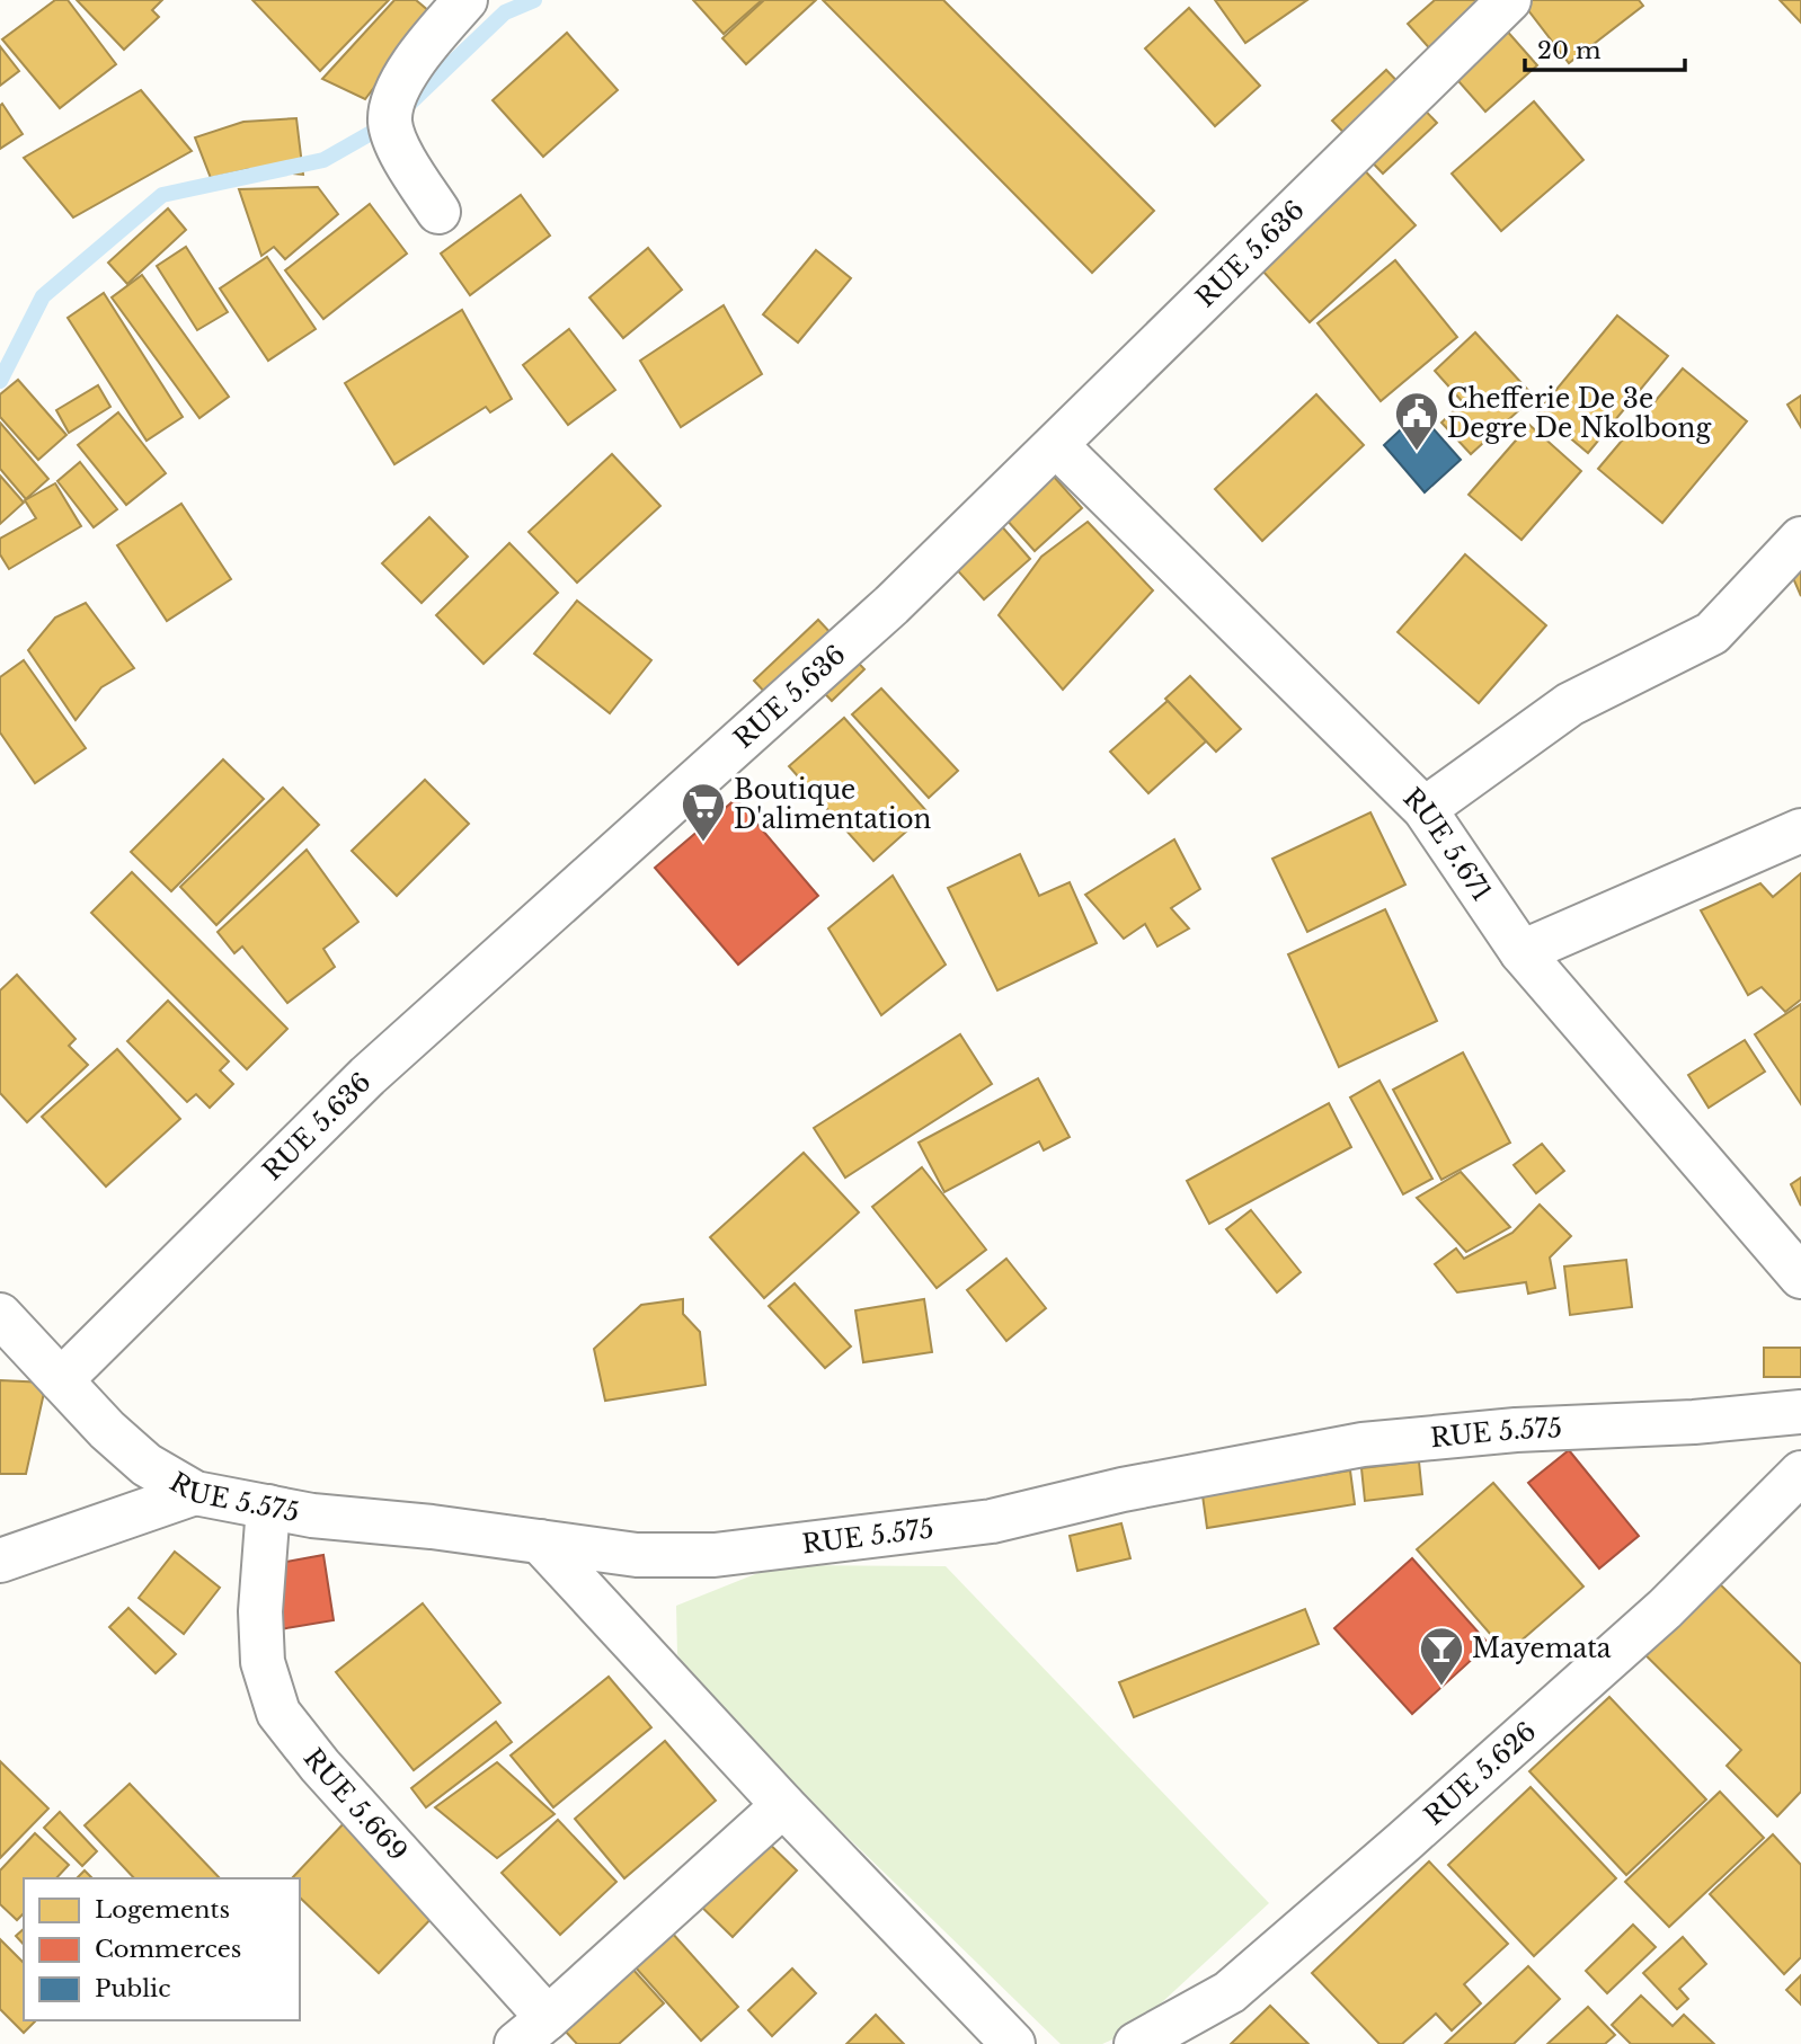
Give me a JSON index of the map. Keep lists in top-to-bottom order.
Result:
{
  "streets": {
    "street": [
      "RUE 5.636",
      "RUE 5.671",
      "RUE 5.575",
      "RUE 5.626",
      "RUE 5.669"
    ]
  },
  "crossings": [
    ["RUE 5.636", "RUE 5.671"],
    ["RUE 5.636", "RUE 5.575"],
    ["RUE 5.575", "RUE 5.669"]
  ],
  "places": {
    "public building": ["Chefferie De 3e Degre De Nkolbong"],
    "supermarket": ["Boutique D'alimentation"],
    "bar": ["Mayemata"]
  },
  "legend": ["Logements", "Commerces", "Public"],
  "scale_bar": "20 m"
}
